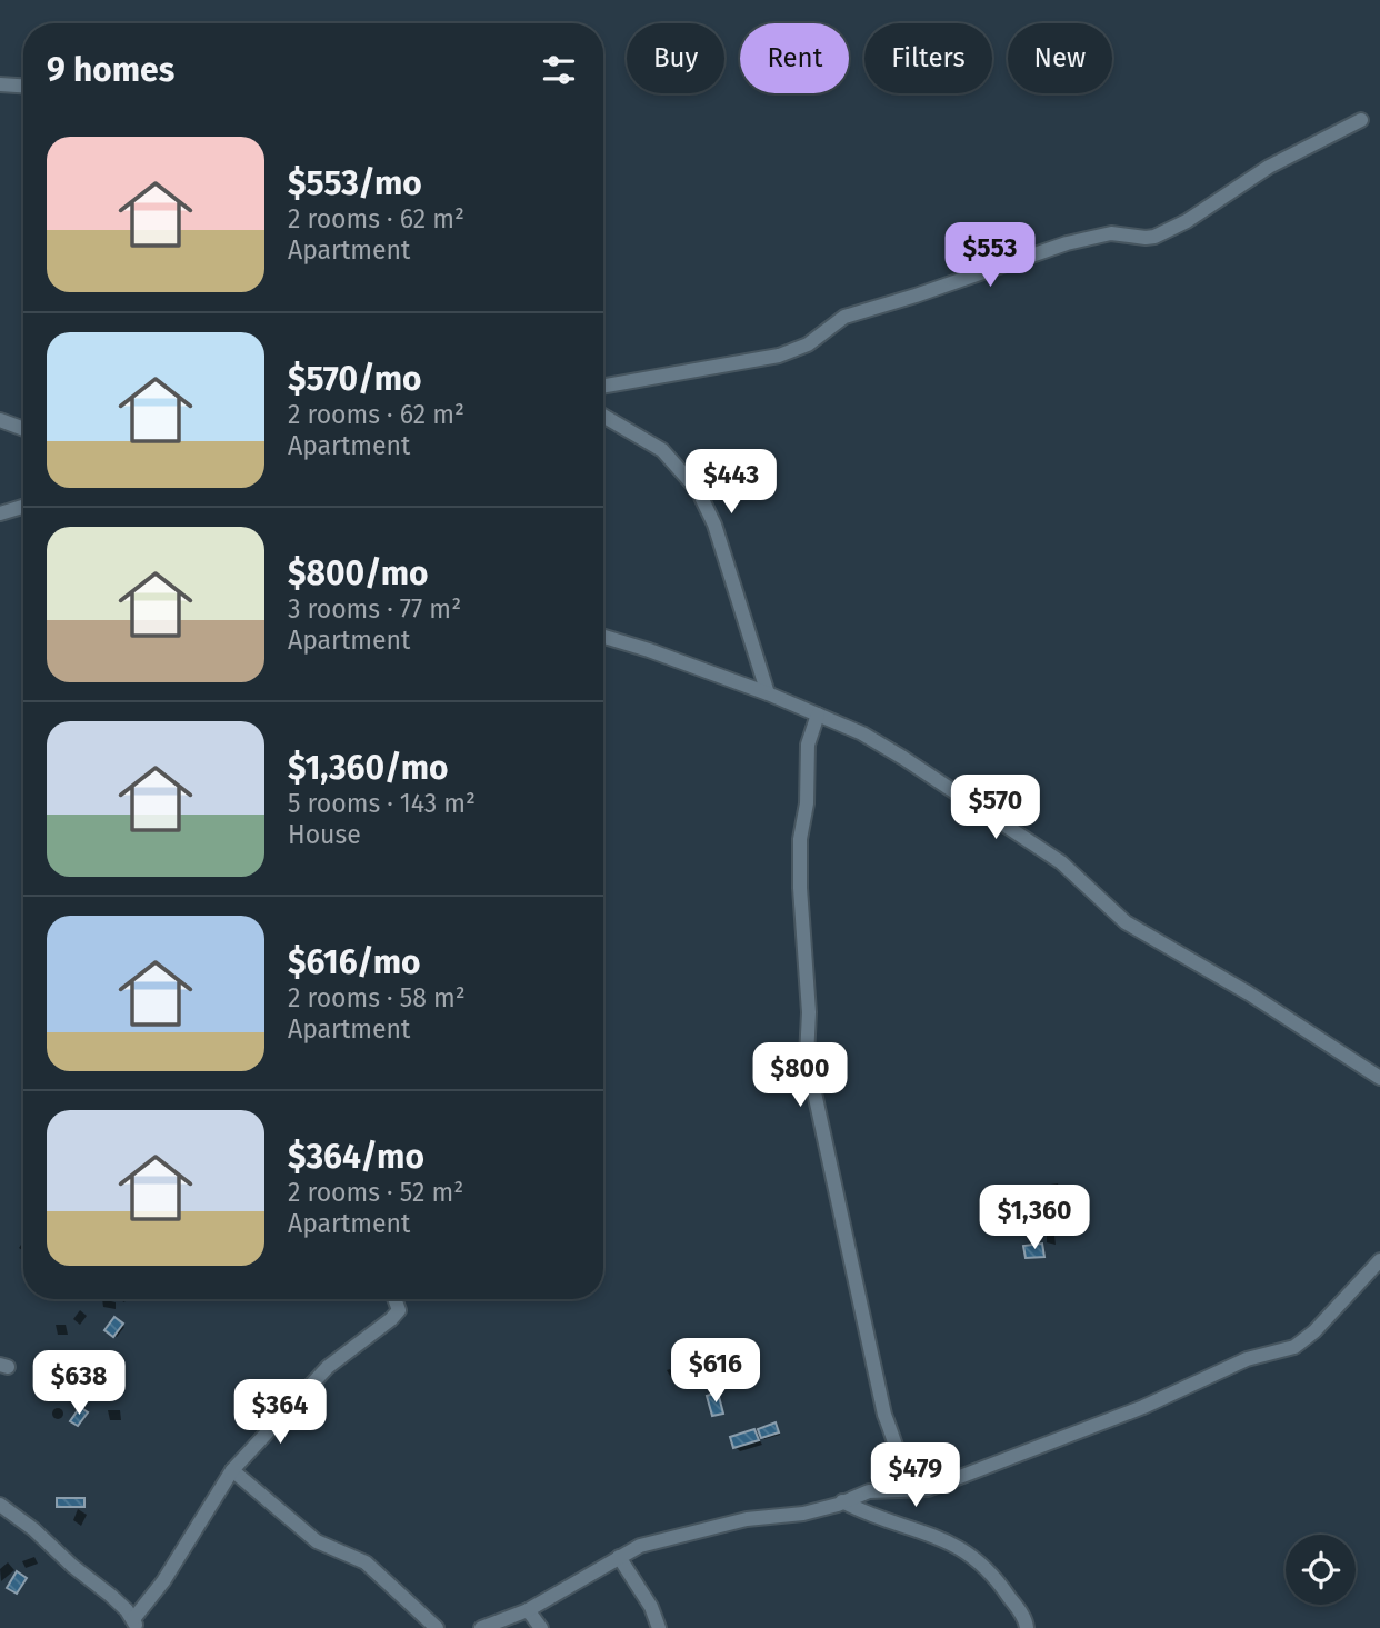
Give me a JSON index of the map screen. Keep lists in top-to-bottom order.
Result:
{
  "page": {
    "chip": [
      "Buy",
      "Rent",
      "Filters",
      "New"
    ],
    "heading": "9 homes",
    "list": [
      {
        "name": "$553/mo",
        "note": "2 rooms · 62 m² · Apartment"
      },
      {
        "name": "$570/mo",
        "note": "2 rooms · 62 m² · Apartment"
      },
      {
        "name": "$800/mo",
        "note": "3 rooms · 77 m² · Apartment"
      },
      {
        "name": "$1,360/mo",
        "note": "5 rooms · 143 m² · House"
      },
      {
        "name": "$616/mo",
        "note": "2 rooms · 58 m² · Apartment"
      },
      {
        "name": "$364/mo",
        "note": "2 rooms · 52 m² · Apartment"
      }
    ],
    "price": [
      "$553",
      "$443",
      "$570",
      "$800",
      "$1,360",
      "$616",
      "$638",
      "$364",
      "$479"
    ]
  }
}
